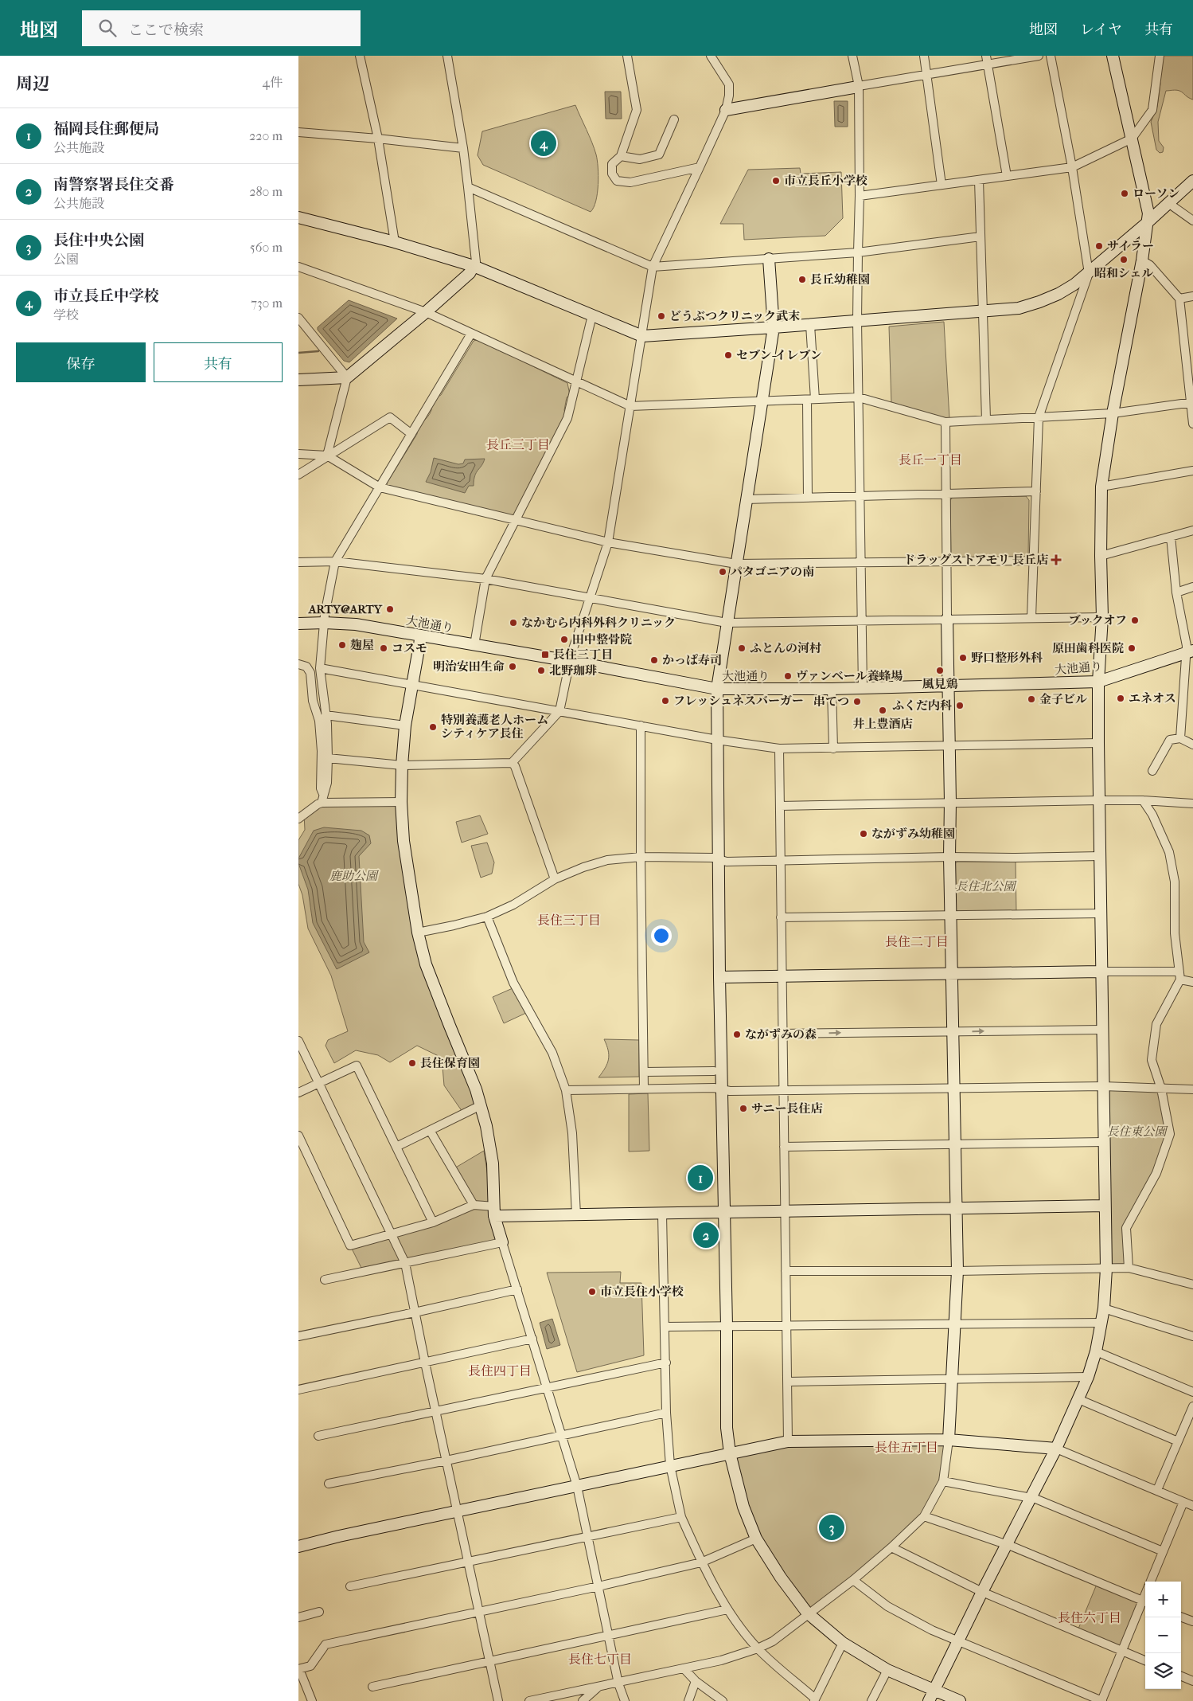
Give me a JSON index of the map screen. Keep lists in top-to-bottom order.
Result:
{
  "streets": {
    "street": ["大池通り"]
  },
  "districts": [
    "長丘三丁目",
    "長丘一丁目",
    "長住三丁目",
    "長住二丁目",
    "長住四丁目",
    "長住五丁目",
    "長住六丁目",
    "長住七丁目"
  ],
  "parks": ["鹿助公園", "長住北公園", "長住東公園"],
  "places": {
    "other": [
      "市立長丘小学校",
      "ローソン",
      "サイラー",
      "昭和シェル",
      "長丘幼稚園",
      "どうぶつクリニック武末",
      "セブン-イレブン",
      "パタゴニアの南",
      "ARTY@ARTY",
      "ブックオフ",
      "なかむら内科外科クリニック",
      "田中整骨院",
      "麹屋",
      "コスモ",
      "ふとんの河村",
      "原田歯科医院",
      "野口整形外科",
      "かっぱ寿司",
      "明治安田生命",
      "北野珈琲",
      "風見鶏",
      "ヴァンベール養蜂場",
      "エネオス",
      "金子ビル",
      "フレッシュネスバーガー",
      "串てつ",
      "ふくだ内科",
      "井上豊酒店",
      "特別養護老人ホーム シティケア長住",
      "ながずみ幼稚園",
      "ながずみの森",
      "長住保育園",
      "サニー長住店",
      "市立長住小学校"
    ],
    "health": ["ドラッグストアモリ 長丘店"],
    "transit": ["長住三丁目"]
  },
  "page": {
    "header": "地図",
    "search": "ここで検索",
    "nav": ["地図", "レイヤ", "共有"],
    "heading": ["周辺", "4件"],
    "list": [
      {
        "mark": "1",
        "name": "福岡長住郵便局",
        "note": "公共施設",
        "value": "220 m"
      },
      {
        "mark": "2",
        "name": "南警察署長住交番",
        "note": "公共施設",
        "value": "280 m"
      },
      {
        "mark": "3",
        "name": "長住中央公園",
        "note": "公園",
        "value": "560 m"
      },
      {
        "mark": "4",
        "name": "市立長丘中学校",
        "note": "学校",
        "value": "730 m"
      }
    ],
    "pins": [
      "4",
      "1",
      "2",
      "3"
    ],
    "buttons": ["保存", "共有"],
    "map_buttons": ["+", "−"]
  }
}
